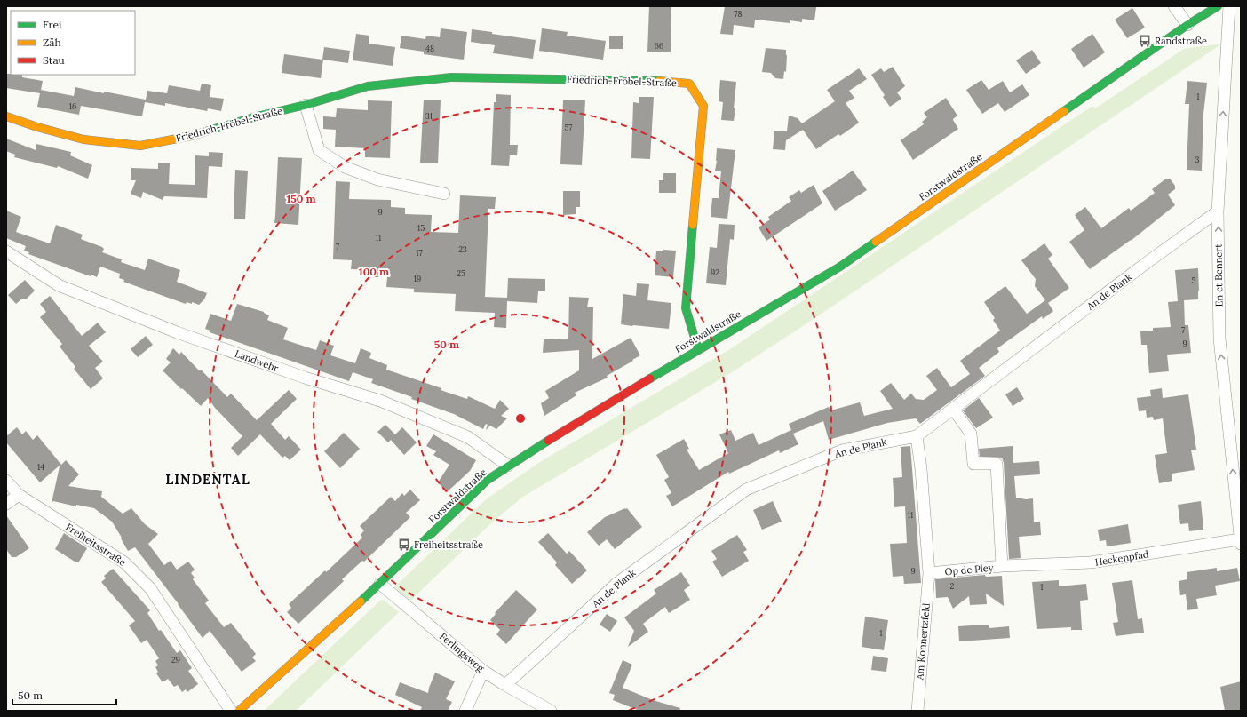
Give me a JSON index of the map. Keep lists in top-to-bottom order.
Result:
{
  "streets": {
    "street": [
      "Friedrich-Fröbel-Straße",
      "Forstwaldstraße",
      "En et Bennert",
      "An de Plank",
      "Landwehr",
      "Freiheitsstraße",
      "Heckenpfad",
      "Op de Pley",
      "Am Konnertzfeld",
      "Ferlingsweg"
    ]
  },
  "crossings": [
    ["Friedrich-Fröbel-Straße", "Forstwaldstraße"],
    ["Forstwaldstraße", "Landwehr"],
    ["Forstwaldstraße", "Ferlingsweg"],
    ["En et Bennert", "An de Plank"],
    ["En et Bennert", "Heckenpfad"],
    ["An de Plank", "Op de Pley"],
    ["An de Plank", "Ferlingsweg"],
    ["Heckenpfad", "Op de Pley"],
    ["Op de Pley", "Am Konnertzfeld"]
  ],
  "one_way": ["En et Bennert"],
  "districts": ["LINDENTAL"],
  "places": {
    "bus stop": ["Randstraße", "Freiheitsstraße"]
  },
  "house_numbers": [
    "78",
    "66",
    "48",
    "1",
    "16",
    "31",
    "57",
    "3",
    "9",
    "15",
    "11",
    "7",
    "23",
    "17",
    "92",
    "25",
    "19",
    "5",
    "7",
    "9",
    "14",
    "11",
    "9",
    "2",
    "1",
    "1",
    "29"
  ],
  "legend": ["Frei", "Zäh", "Stau"],
  "scale_bar": "50 m",
  "rings": ["150 m", "100 m", "50 m"]
}
